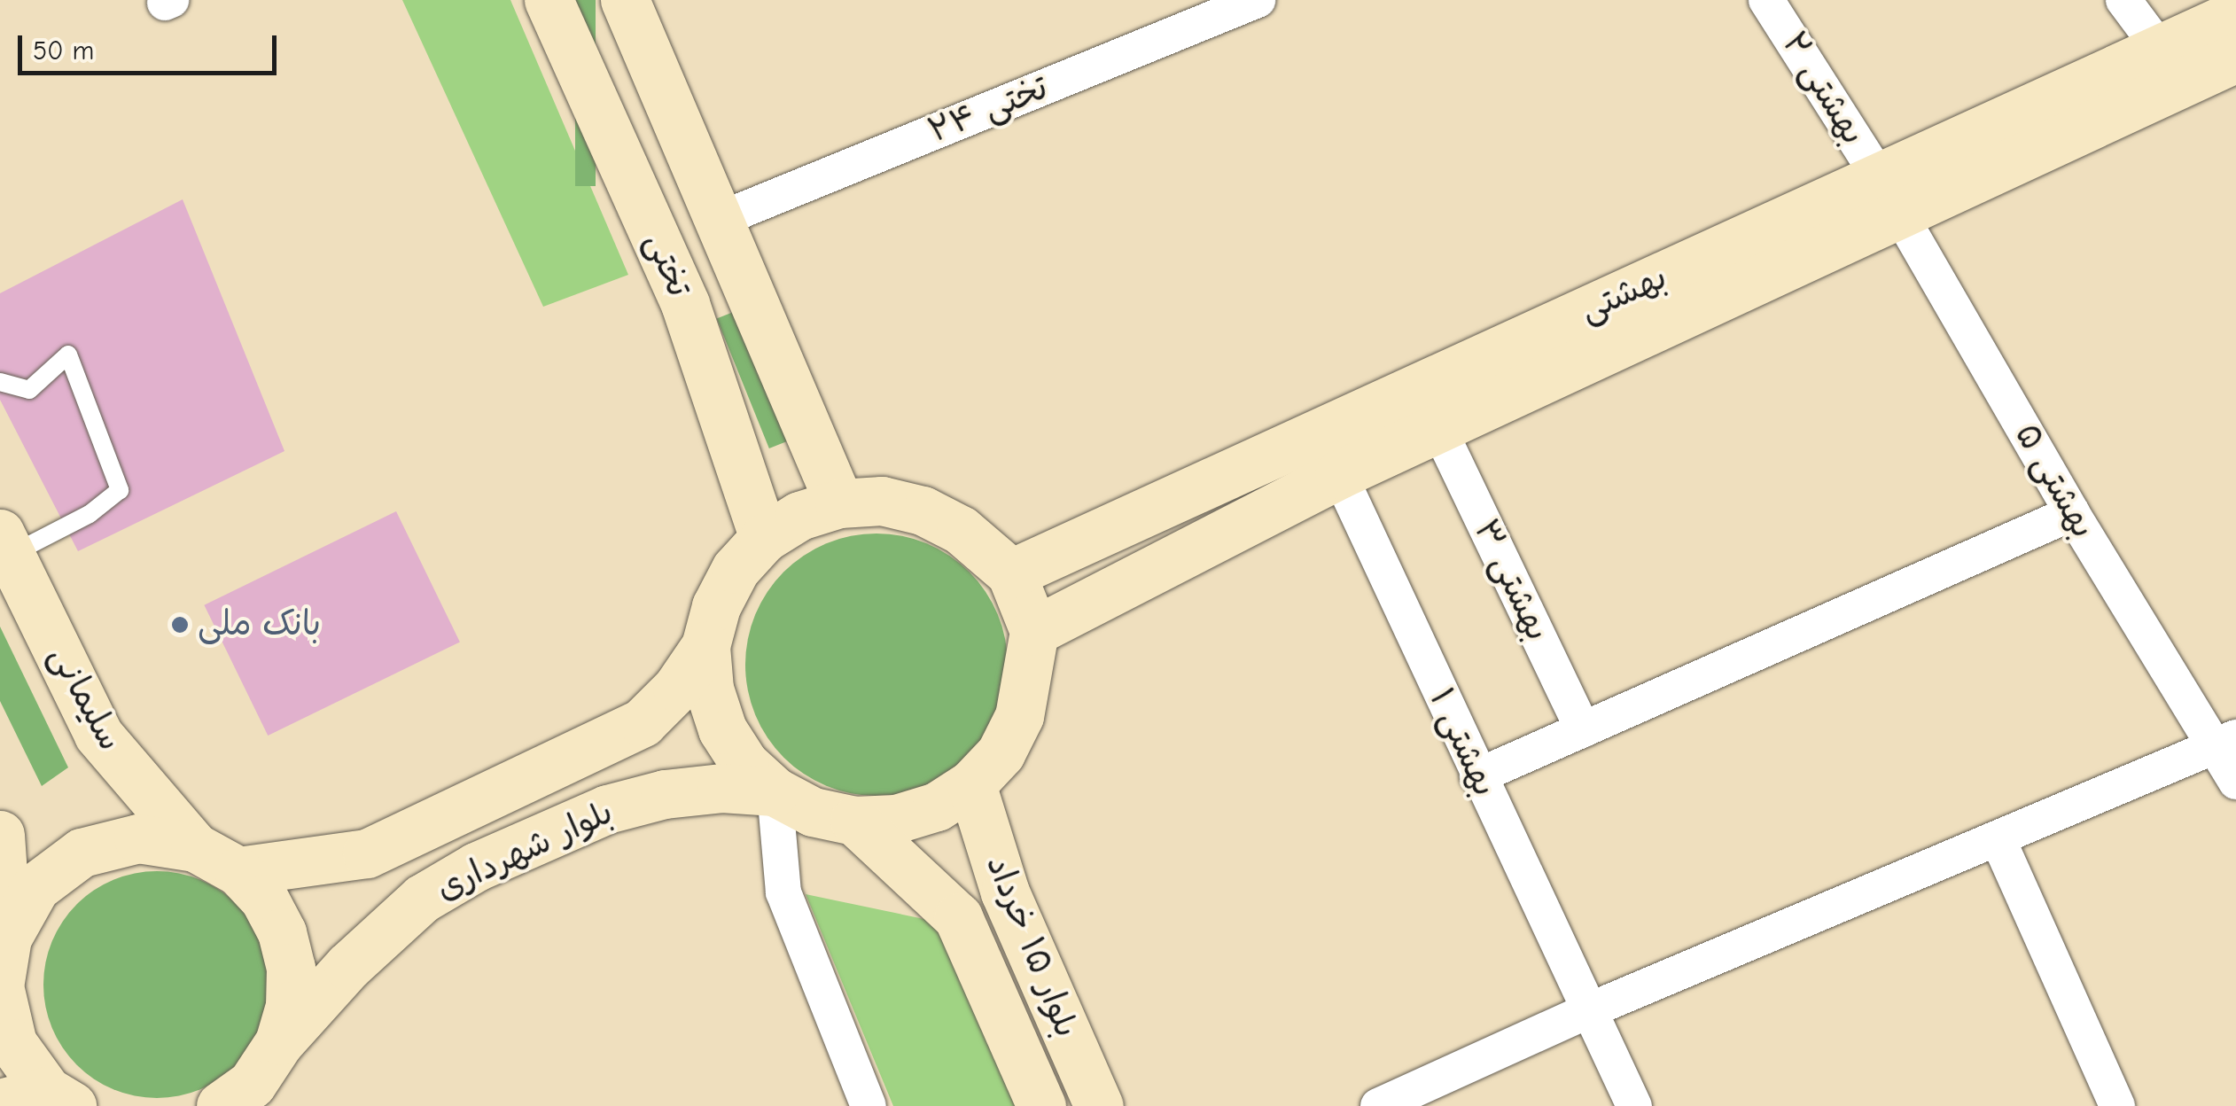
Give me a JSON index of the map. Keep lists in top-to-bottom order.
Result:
{
  "streets": {
    "main road": [
      "تختی",
      "بهشتی",
      "سلیمانی",
      "بلوار شهرداری",
      "بلوار ۱۵ خرداد"
    ],
    "street": [
      "بهشتی ۲",
      "تختی ۲۴",
      "بهشتی ۵",
      "بهشتی ۳",
      "بهشتی ۱"
    ]
  },
  "crossings": [
    ["بهشتی ۲", "بهشتی"],
    ["بهشتی ۲", "بهشتی ۵"],
    ["تختی ۲۴", "تختی"],
    ["بهشتی", "بهشتی ۵"],
    ["بهشتی", "بهشتی ۳"],
    ["بهشتی", "بهشتی ۱"]
  ],
  "places": ["بانک ملی"],
  "scale_bar": "50 m"
}
